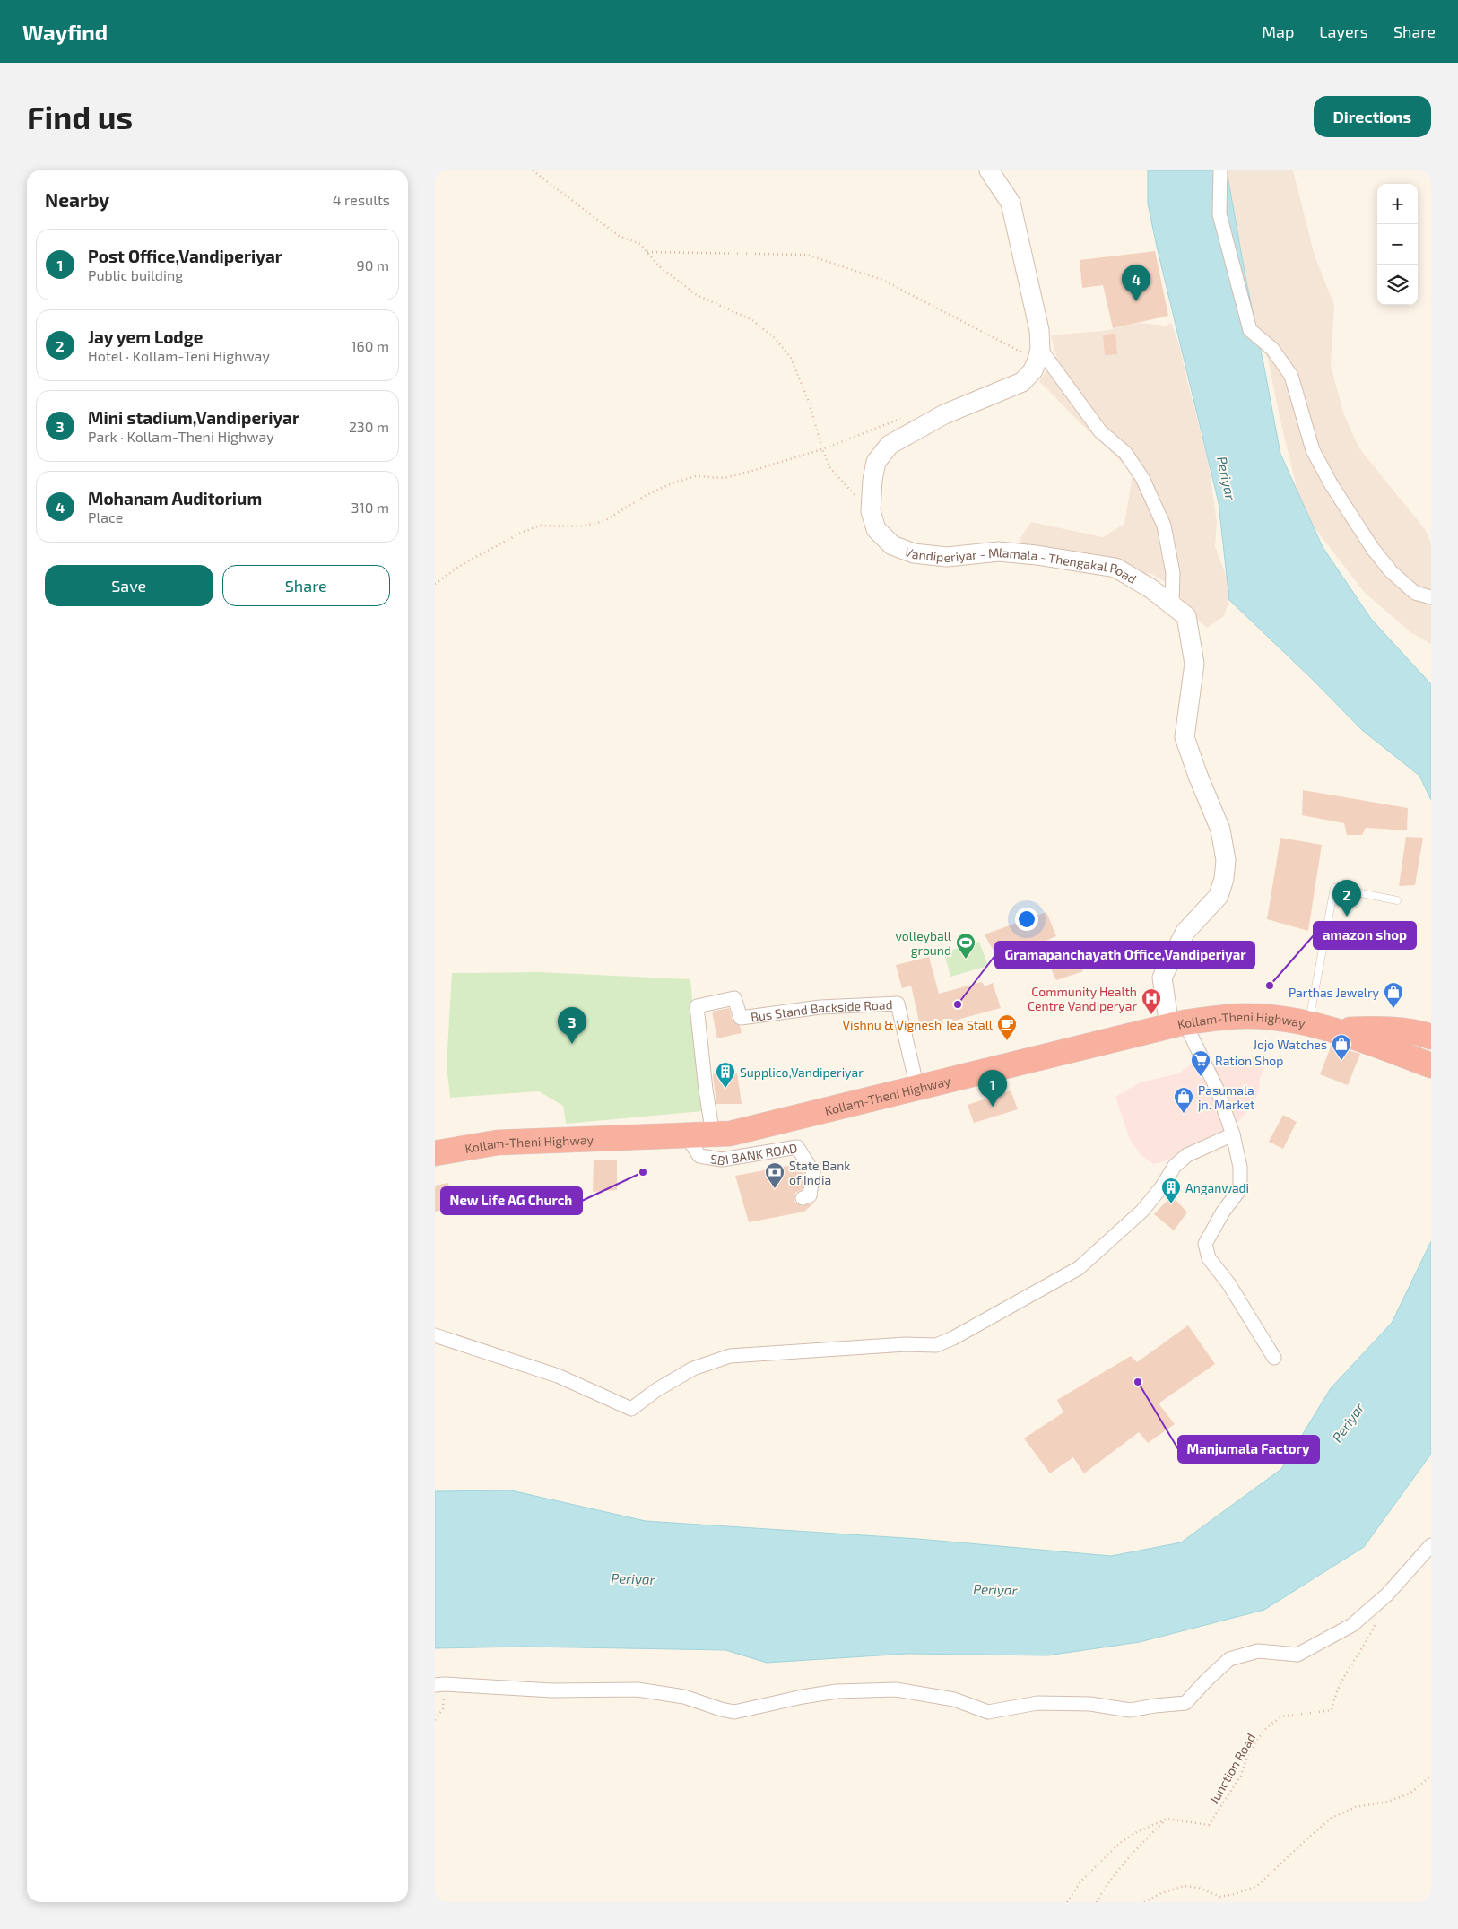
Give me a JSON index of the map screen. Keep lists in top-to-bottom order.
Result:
{
  "streets": {
    "highway": ["Kollam-Theni Highway"],
    "street": ["Vandiperiyar - Mlamala - Thengakal Road", "Bus Stand Backside Road", "SBI BANK ROAD"],
    "path": ["Junction Road"]
  },
  "crossings": [
    ["Vandiperiyar - Mlamala - Thengakal Road", "Kollam-Theni Highway"],
    ["Bus Stand Backside Road", "Kollam-Theni Highway"],
    ["Kollam-Theni Highway", "SBI BANK ROAD"]
  ],
  "water": ["Periyar"],
  "places": {
    "sports": ["volleyball ground"],
    "other": [
      "amazon shop",
      "Gramapanchayath Office,Vandiperiyar",
      "New Life AG Church",
      "Manjumala Factory"
    ],
    "shop": ["Parthas Jewelry", "Jojo Watches", "Pasumala jn. Market"],
    "hospital": ["Community Health Centre Vandiperyar"],
    "cafe": ["Vishnu & Vignesh Tea Stall"],
    "supermarket": ["Ration Shop"],
    "building": ["Supplico,Vandiperiyar", "Anganwadi"],
    "bank": ["State Bank of India"]
  },
  "page": {
    "header": "Wayfind",
    "nav": ["Map", "Layers", "Share"],
    "buttons": [
      "Directions",
      ["Save", "Share"]
    ],
    "title": "Find us",
    "heading": ["Nearby", "4 results"],
    "map_buttons": ["+", "−"],
    "list": [
      {
        "mark": "1",
        "name": "Post Office,Vandiperiyar",
        "note": "Public building",
        "value": "90 m"
      },
      {
        "mark": "2",
        "name": "Jay yem Lodge",
        "note": "Hotel · Kollam-Teni Highway",
        "value": "160 m"
      },
      {
        "mark": "3",
        "name": "Mini stadium,Vandiperiyar",
        "note": "Park · Kollam-Theni Highway",
        "value": "230 m"
      },
      {
        "mark": "4",
        "name": "Mohanam Auditorium",
        "note": "Place",
        "value": "310 m"
      }
    ],
    "pins": [
      "4",
      "2",
      "3",
      "1"
    ]
  }
}
